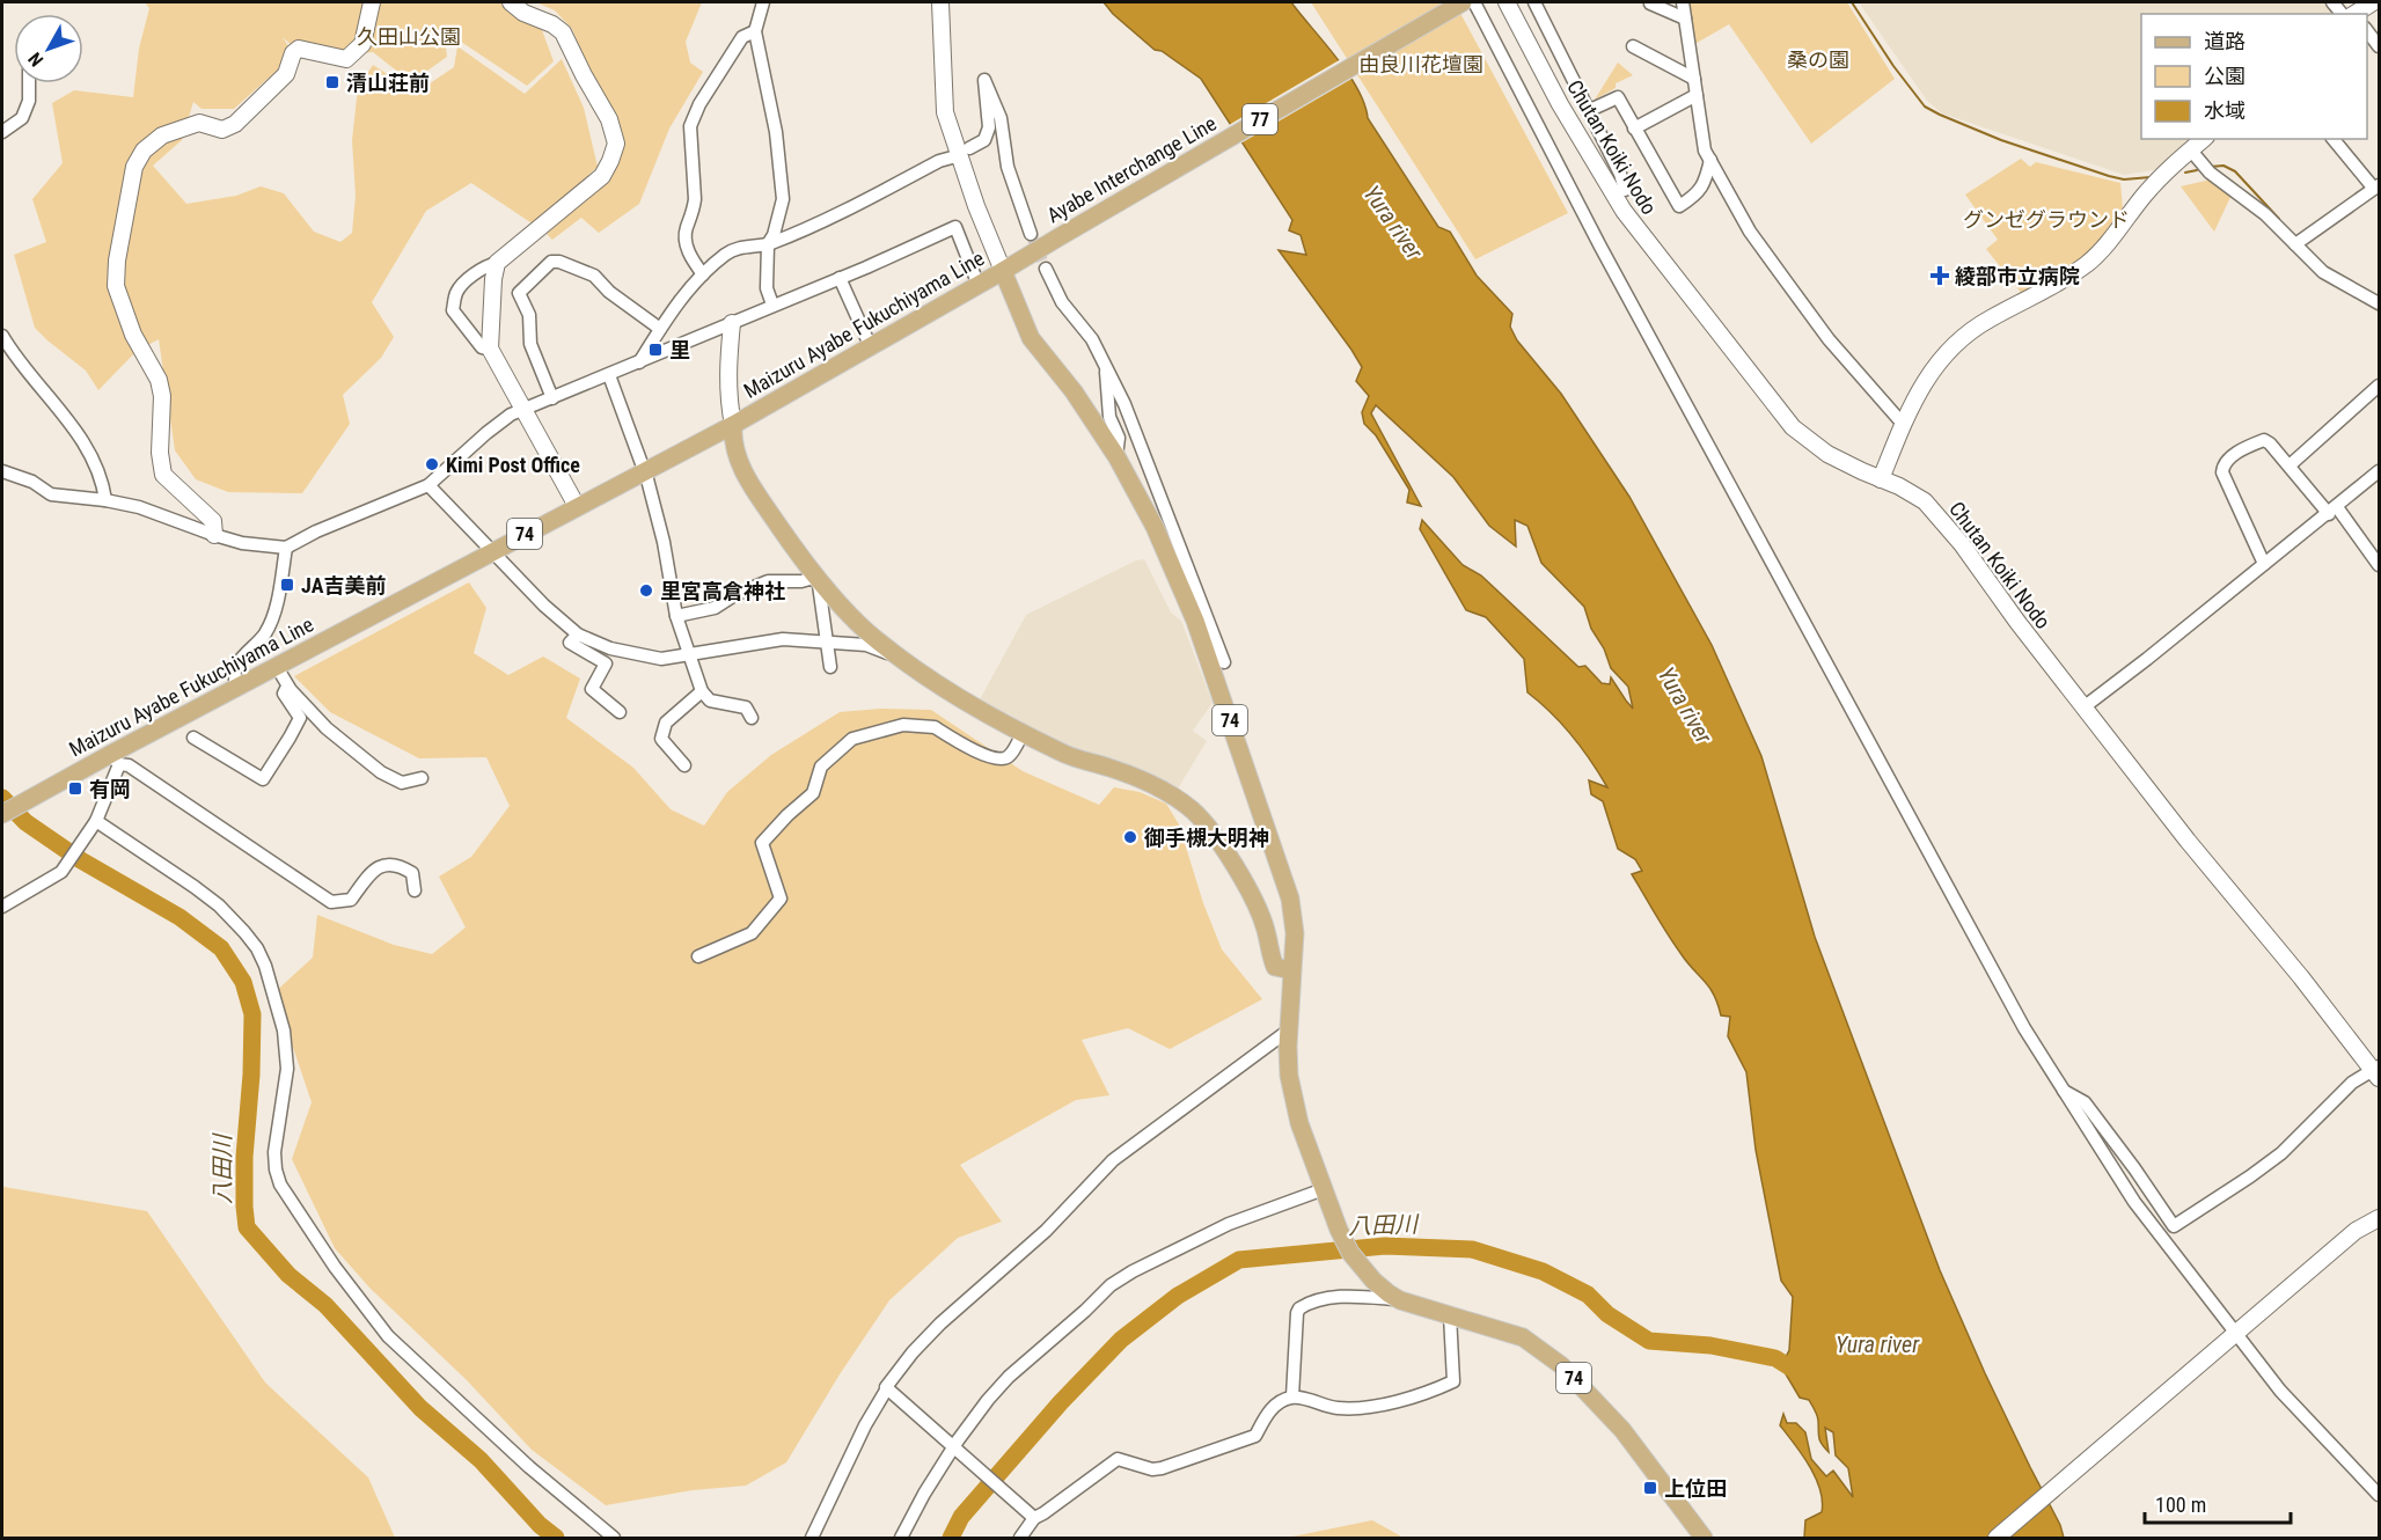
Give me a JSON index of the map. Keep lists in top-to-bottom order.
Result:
{
  "streets": {
    "main road": [
      "77",
      "Ayabe Interchange Line",
      "Maizuru Ayabe Fukuchiyama Line",
      "74"
    ],
    "street": ["Chutan Koiki Nodo"]
  },
  "crossings": [
    ["Ayabe Interchange Line", "Maizuru Ayabe Fukuchiyama Line"]
  ],
  "water": ["Yura river", "八田川"],
  "parks": [
    "久田山公園",
    "桑の園",
    "由良川花壇園",
    "グンゼグラウンド"
  ],
  "places": {
    "transit": [
      "清山荘前",
      "里",
      "JA吉美前",
      "有岡",
      "上位田"
    ],
    "health": ["綾部市立病院"],
    "other": ["Kimi Post Office", "里宮高倉神社", "御手槻大明神"]
  },
  "legend": ["道路", "公園", "水域"],
  "scale_bar": "100 m",
  "north": "bottom left"
}
